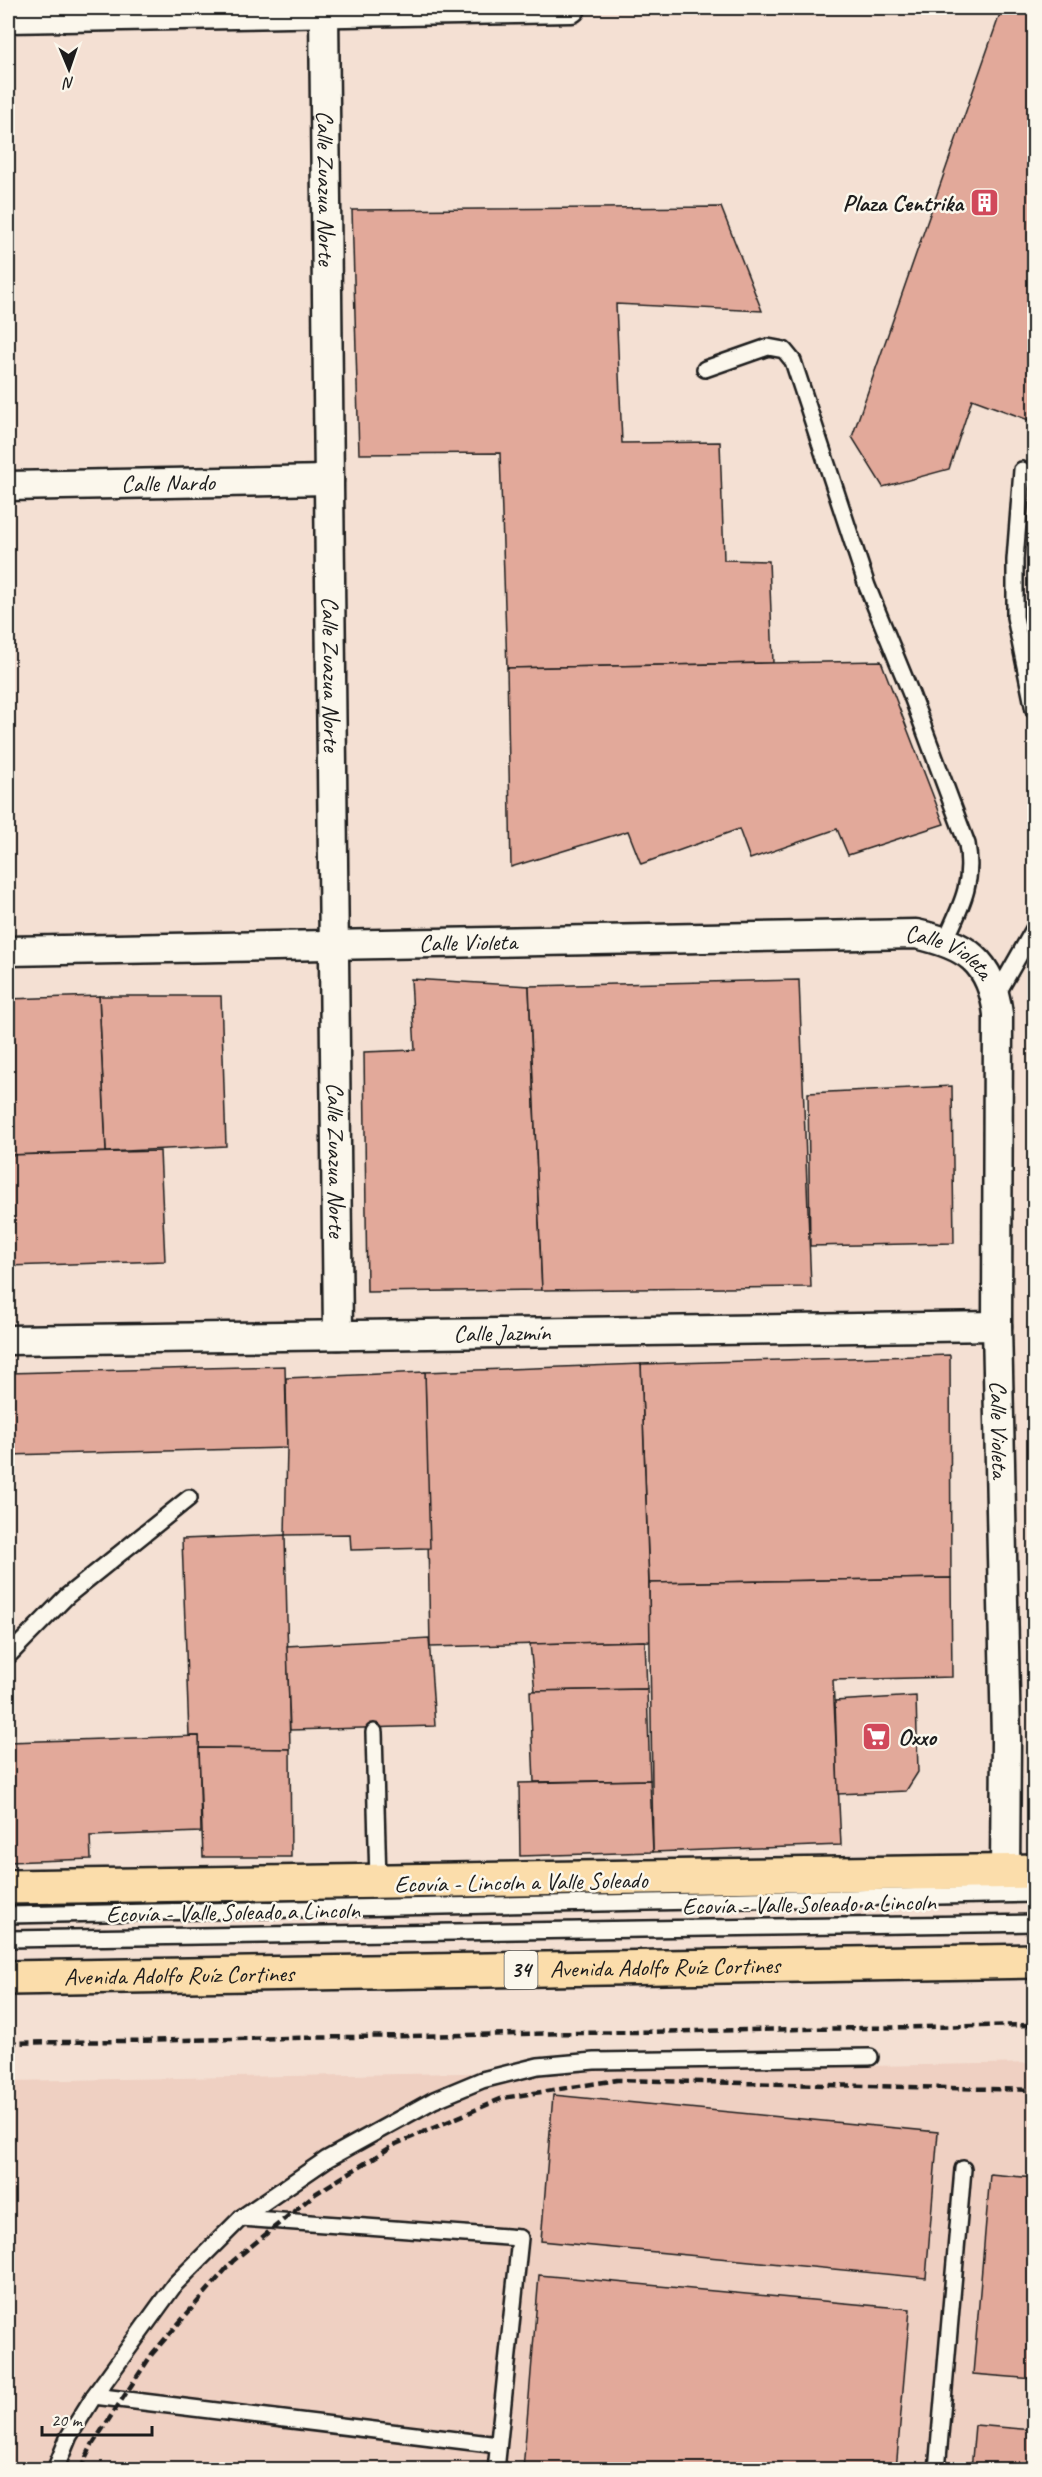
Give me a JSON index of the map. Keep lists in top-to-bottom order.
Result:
{
  "streets": {
    "main road": ["Avenida Adolfo Ruíz Cortines", "34"],
    "street": [
      "Calle Zuazua Norte",
      "Calle Nardo",
      "Calle Violeta",
      "Calle Jazmín"
    ],
    "lane": ["Ecovía - Lincoln a Valle Soleado", "Ecovía - Valle Soleado a Lincoln"]
  },
  "crossings": [
    ["Calle Zuazua Norte", "Calle Nardo"],
    ["Calle Zuazua Norte", "Calle Violeta"],
    ["Calle Zuazua Norte", "Calle Jazmín"],
    ["Calle Violeta", "Calle Jazmín"]
  ],
  "places": {
    "building": ["Plaza Centrika"],
    "supermarket": ["Oxxo"]
  },
  "scale_bar": "20 m",
  "north": "bottom"
}
